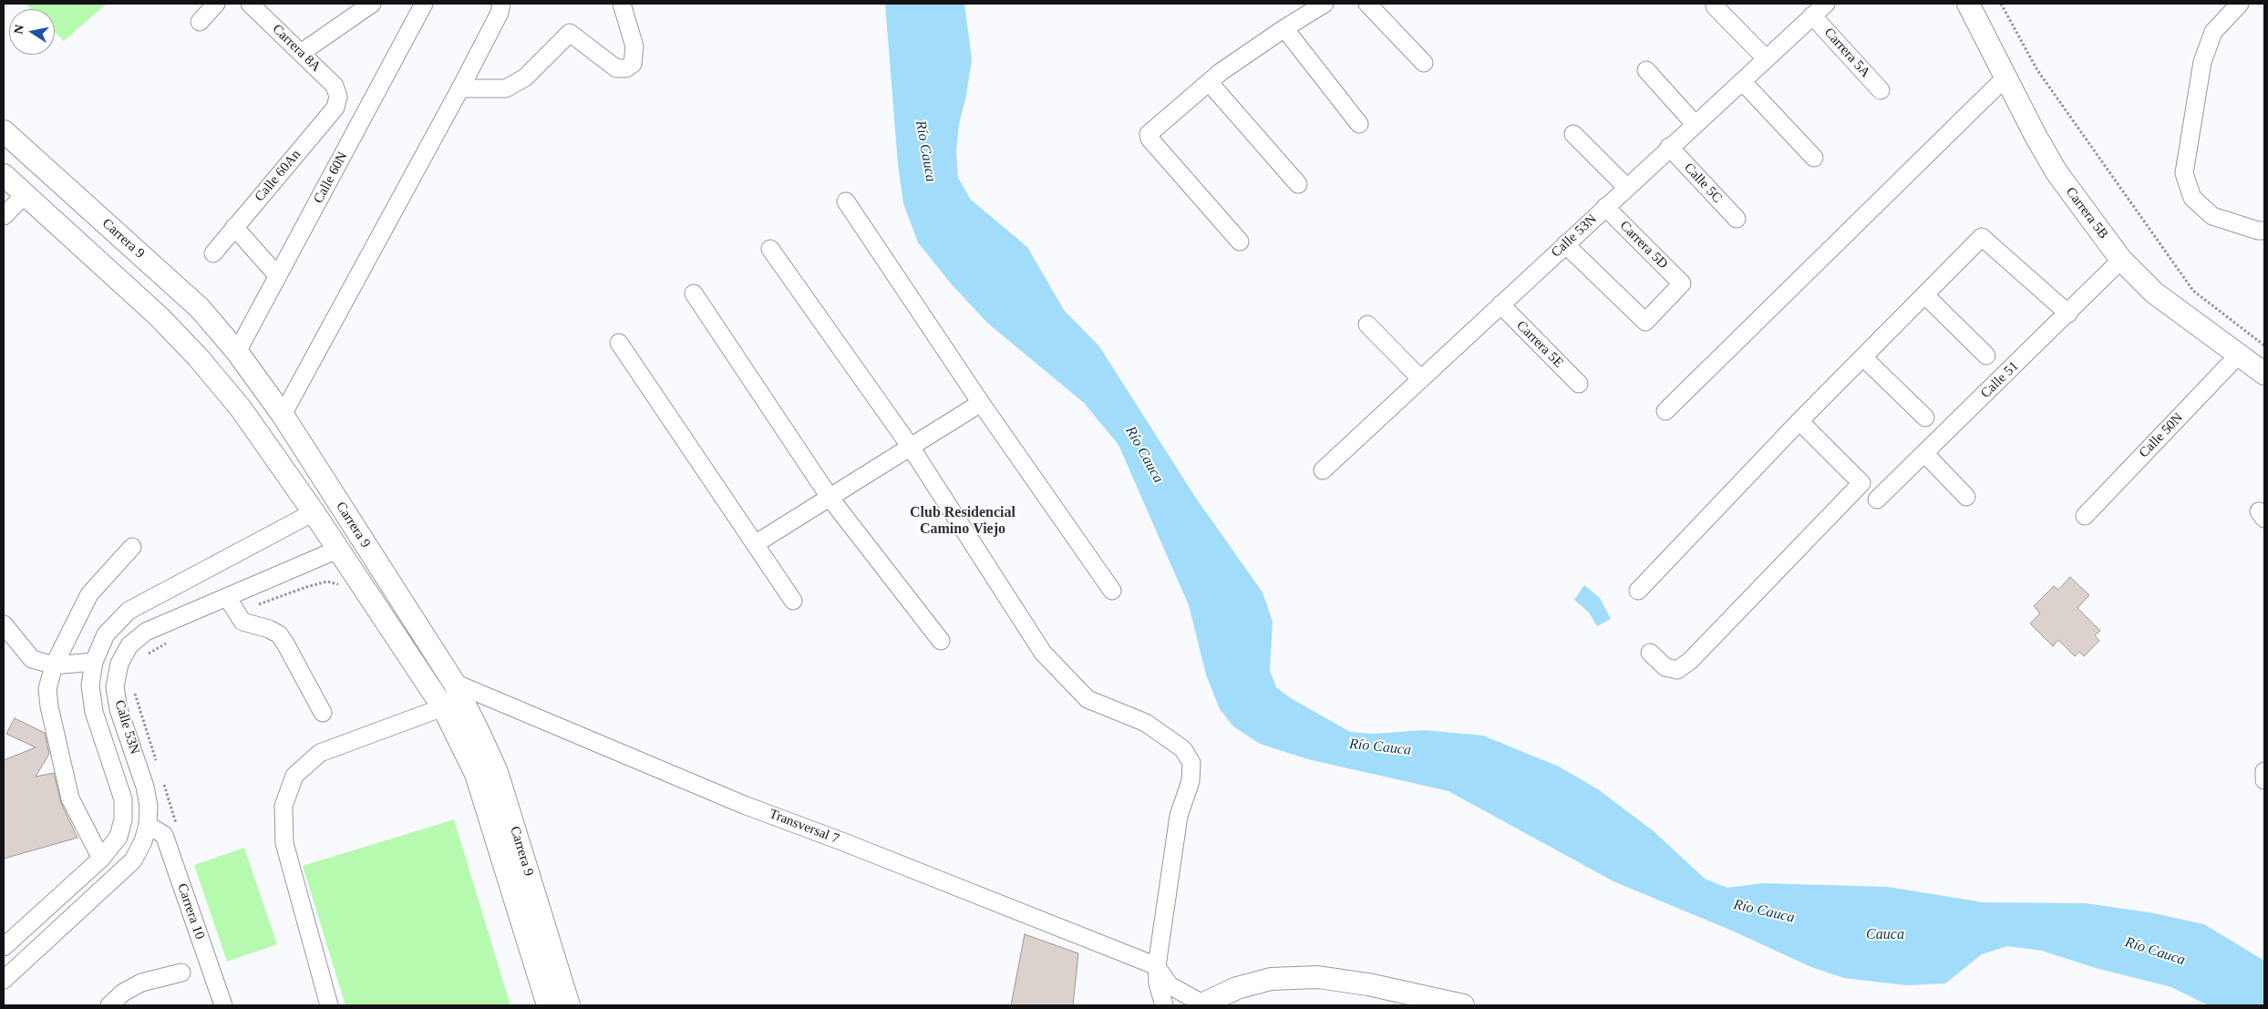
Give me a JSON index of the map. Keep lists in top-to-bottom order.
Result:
{
  "streets": {
    "main road": ["Carrera 5B", "Carrera 9"],
    "street": [
      "Carrera 8A",
      "Carrera 5A",
      "Calle 60An",
      "Calle 60N",
      "Calle 5C",
      "Calle 53N",
      "Carrera 5D",
      "Carrera 5E",
      "Calle 51",
      "Calle 50N",
      "Transversal 7",
      "Carrera 10"
    ]
  },
  "crossings": [
    ["Carrera 8A", "Calle 60An"],
    ["Carrera 5A", "Calle 53N"],
    ["Calle 60N", "Carrera 9"],
    ["Calle 5C", "Calle 53N"],
    ["Carrera 5B", "Calle 51"],
    ["Carrera 5B", "Calle 50N"],
    ["Calle 53N", "Carrera 9"],
    ["Calle 53N", "Carrera 5D"],
    ["Calle 53N", "Carrera 5E"],
    ["Calle 53N", "Carrera 10"],
    ["Carrera 9", "Transversal 7"]
  ],
  "districts": ["Club Residencial Camino Viejo"],
  "water": ["Río Cauca", "Cauca"],
  "north": "left"
}
